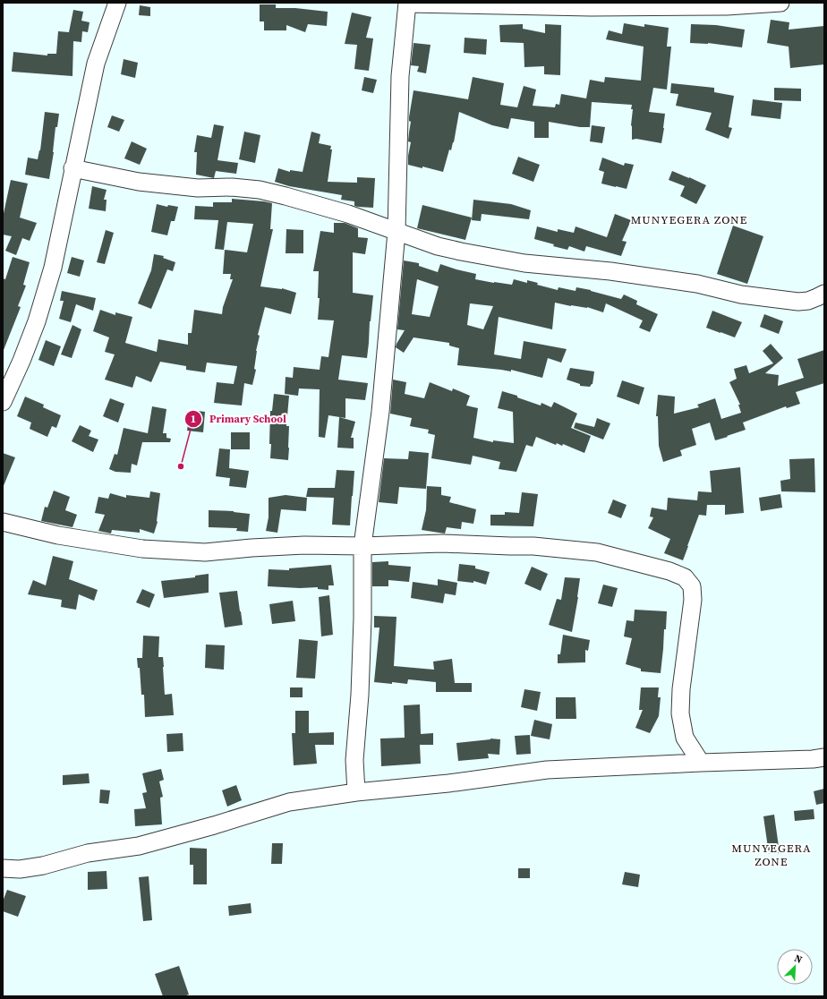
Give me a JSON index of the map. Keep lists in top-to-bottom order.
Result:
{
  "districts": ["MUNYEGERA ZONE", "MUNYEGERA ZONE"],
  "places": ["Primary School"],
  "north": "top right"
}
